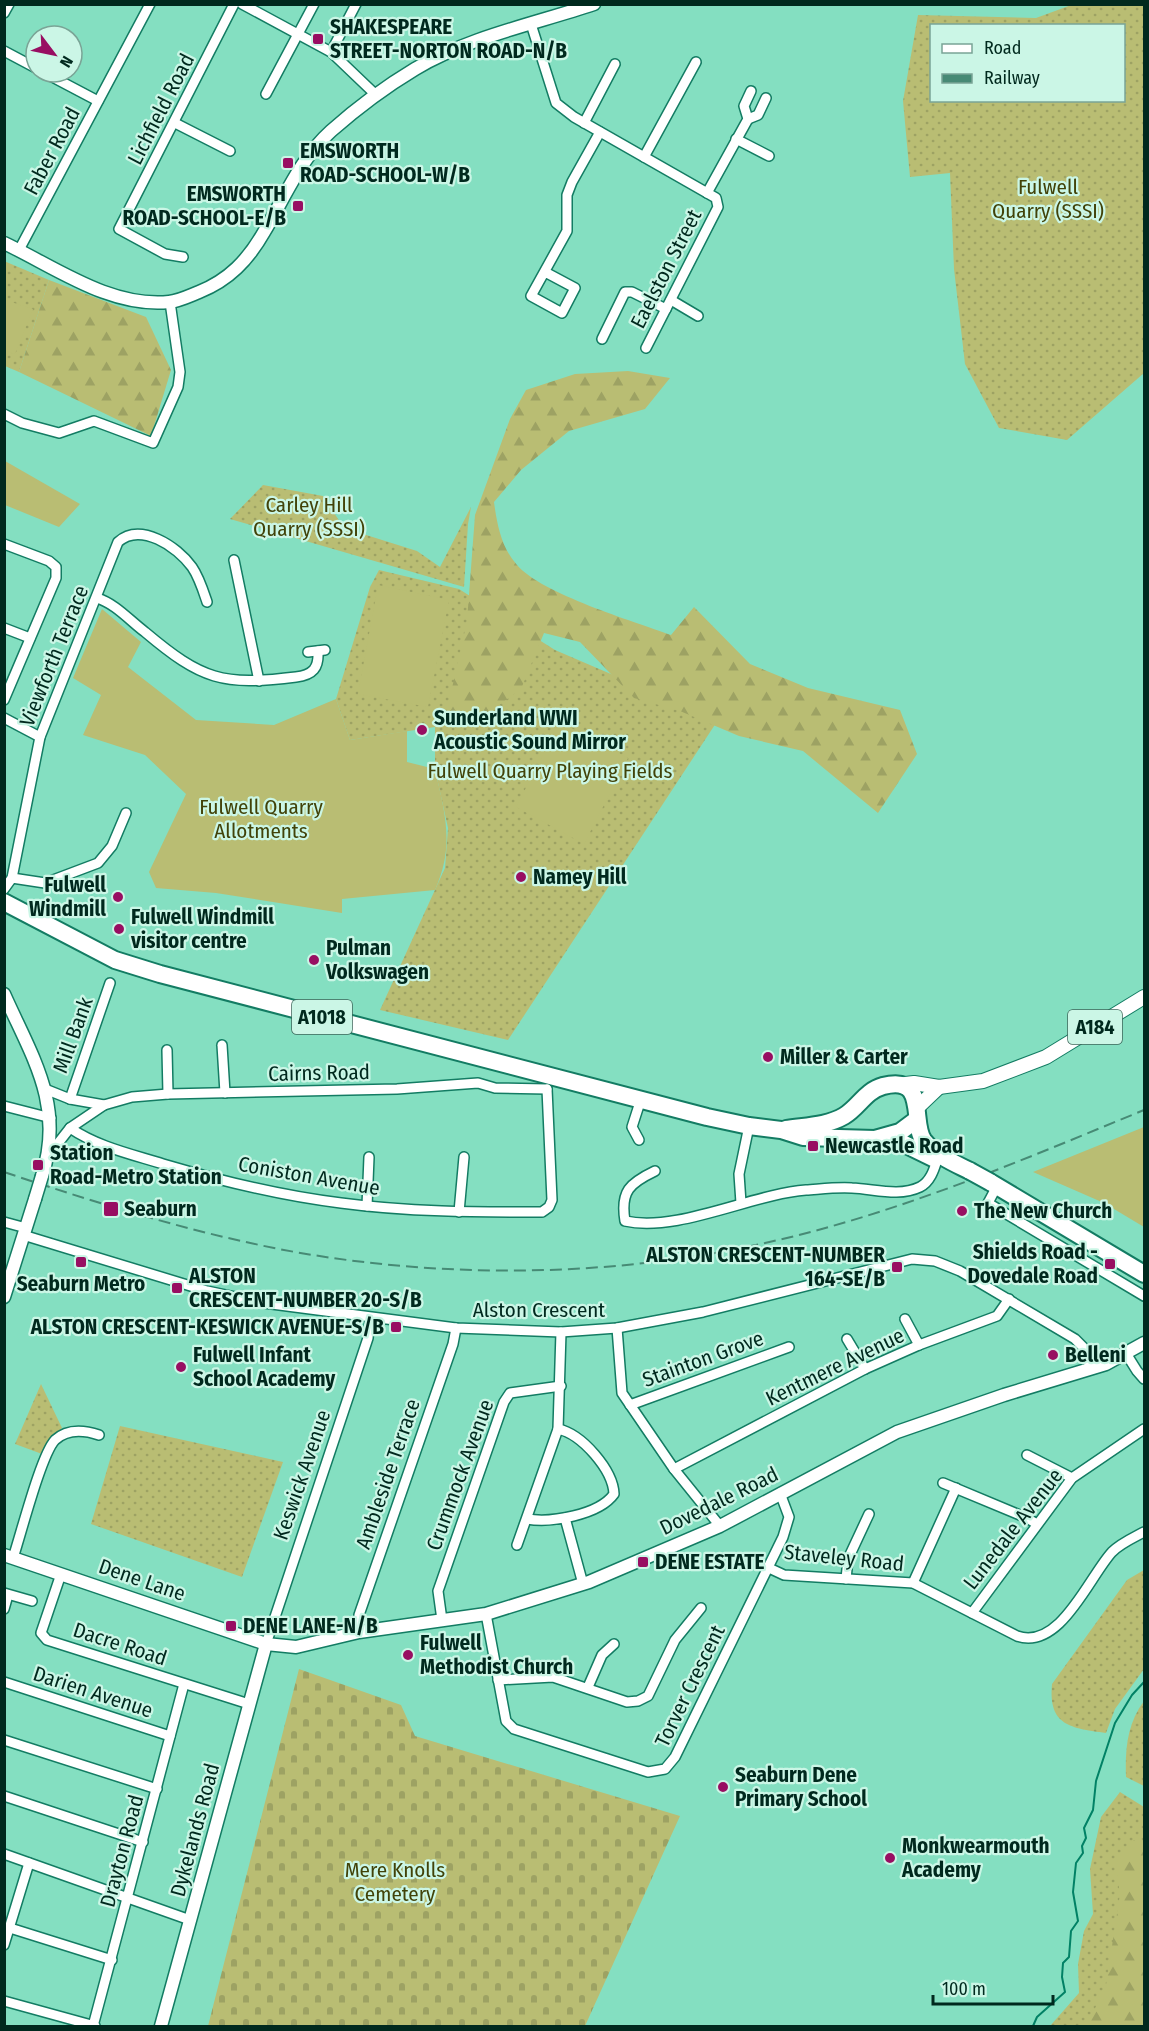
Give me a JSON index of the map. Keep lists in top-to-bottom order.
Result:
{
  "streets": {
    "highway": ["A1018"],
    "main road": ["A184"],
    "street": [
      "Lichfield Road",
      "Faber Road",
      "Eaelston Street",
      "Viewforth Terrace",
      "Mill Bank",
      "Cairns Road",
      "Coniston Avenue",
      "Alston Crescent",
      "Stainton Grove",
      "Kentmere Avenue",
      "Ambleside Terrace",
      "Keswick Avenue",
      "Crummock Avenue",
      "Dovedale Road",
      "Lunedale Avenue",
      "Staveley Road",
      "Dene Lane",
      "Dacre Road",
      "Torver Crescent",
      "Darien Avenue",
      "Dykelands Road",
      "Drayton Road"
    ]
  },
  "crossings": [
    ["A1018", "A184"],
    ["A1018", "Cairns Road"],
    ["A1018", "Coniston Avenue"],
    ["Mill Bank", "Cairns Road"],
    ["Cairns Road", "Coniston Avenue"],
    ["Alston Crescent", "Kentmere Avenue"],
    ["Alston Crescent", "Ambleside Terrace"],
    ["Alston Crescent", "Keswick Avenue"],
    ["Alston Crescent", "Dovedale Road"],
    ["Ambleside Terrace", "Dovedale Road"],
    ["Keswick Avenue", "Dene Lane"],
    ["Keswick Avenue", "Dykelands Road"],
    ["Crummock Avenue", "Dovedale Road"],
    ["Dovedale Road", "Dene Lane"],
    ["Dovedale Road", "Torver Crescent"],
    ["Lunedale Avenue", "Staveley Road"],
    ["Staveley Road", "Torver Crescent"],
    ["Dene Lane", "Dacre Road"],
    ["Dene Lane", "Dykelands Road"],
    ["Dacre Road", "Dykelands Road"],
    ["Dacre Road", "Drayton Road"],
    ["Darien Avenue", "Drayton Road"]
  ],
  "parks": [
    "Fulwell Quarry (SSSI)",
    "Carley Hill Quarry (SSSI)",
    "Fulwell Quarry Playing Fields",
    "Fulwell Quarry Allotments",
    "Mere Knolls Cemetery"
  ],
  "places": {
    "transit": [
      "SHAKESPEARE STREET-NORTON ROAD-N/B",
      "EMSWORTH ROAD-SCHOOL-W/B",
      "EMSWORTH ROAD-SCHOOL-E/B",
      "Newcastle Road",
      "Station Road-Metro Station",
      "Seaburn",
      "Seaburn Metro",
      "Shields Road - Dovedale Road",
      "ALSTON CRESCENT-NUMBER 164-SE/B",
      "ALSTON CRESCENT-NUMBER 20-S/B",
      "ALSTON CRESCENT-KESWICK AVENUE-S/B",
      "DENE ESTATE",
      "DENE LANE-N/B"
    ],
    "other": [
      "Sunderland WWI Acoustic Sound Mirror",
      "Namey Hill",
      "Fulwell Windmill",
      "Fulwell Windmill visitor centre",
      "Pulman Volkswagen",
      "Miller & Carter",
      "The New Church",
      "Belleni",
      "Fulwell Infant School Academy",
      "Fulwell Methodist Church",
      "Seaburn Dene Primary School",
      "Monkwearmouth Academy"
    ]
  },
  "legend": ["Road", "Railway"],
  "scale_bar": "100 m",
  "north": "bottom right"
}
